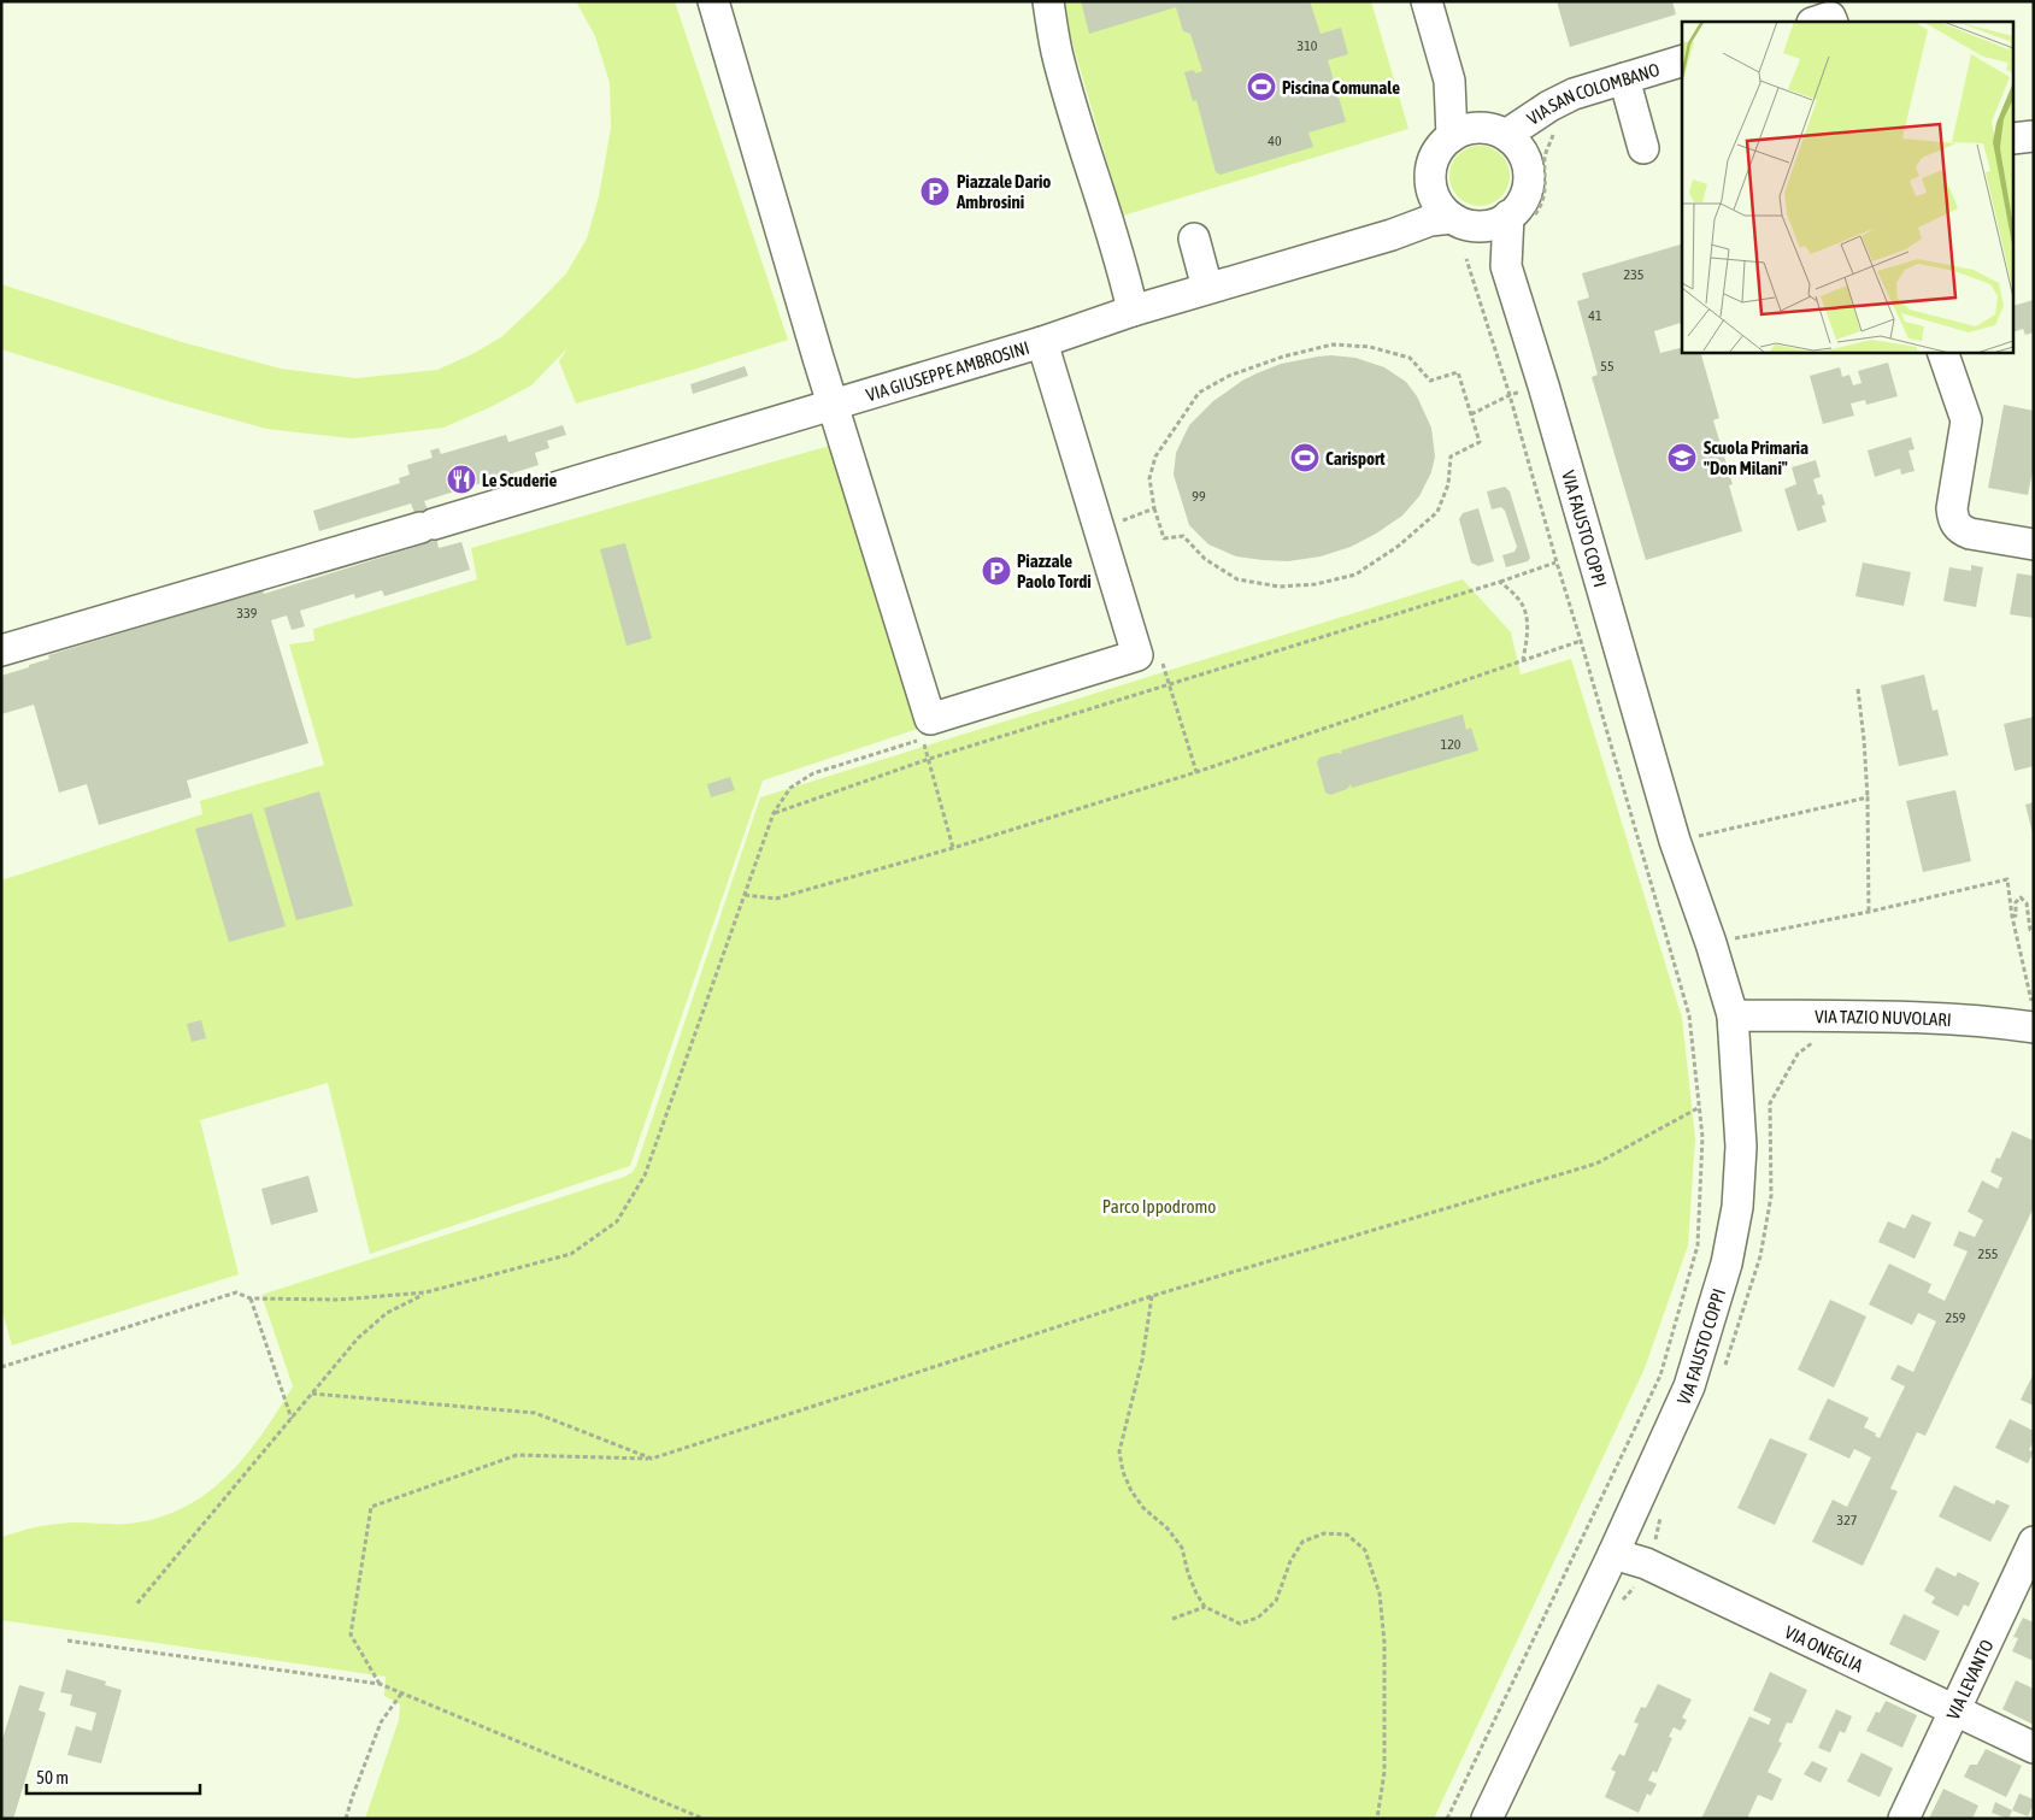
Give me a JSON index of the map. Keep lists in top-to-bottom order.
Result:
{
  "streets": {
    "street": [
      "VIA SAN COLOMBANO",
      "VIA GIUSEPPE AMBROSINI",
      "VIA FAUSTO COPPI",
      "VIA TAZIO NUVOLARI",
      "VIA ONEGLIA",
      "VIA LEVANTO"
    ]
  },
  "crossings": [
    ["VIA SAN COLOMBANO", "VIA GIUSEPPE AMBROSINI"],
    ["VIA SAN COLOMBANO", "VIA FAUSTO COPPI"],
    ["VIA GIUSEPPE AMBROSINI", "VIA FAUSTO COPPI"],
    ["VIA FAUSTO COPPI", "VIA TAZIO NUVOLARI"],
    ["VIA FAUSTO COPPI", "VIA ONEGLIA"],
    ["VIA ONEGLIA", "VIA LEVANTO"]
  ],
  "parks": ["Parco Ippodromo"],
  "places": {
    "sports": ["Piscina Comunale", "Carisport"],
    "parking": ["Piazzale Dario Ambrosini", "Piazzale Paolo Tordi"],
    "school or university": ["Scuola Primaria \"Don Milani\""],
    "restaurant": ["Le Scuderie"]
  },
  "house_numbers": [
    "310",
    "40",
    "235",
    "41",
    "55",
    "99",
    "339",
    "120",
    "255",
    "259",
    "327"
  ],
  "scale_bar": "50 m"
}
